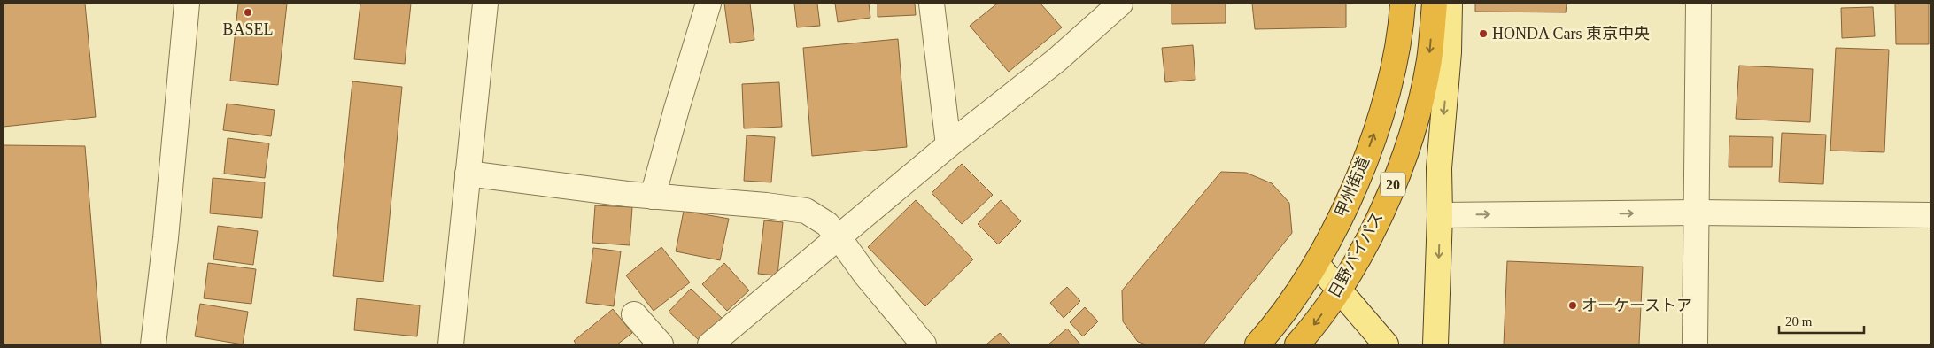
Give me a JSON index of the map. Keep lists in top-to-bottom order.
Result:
{
  "streets": {
    "highway": ["20", "甲州街道", "日野バイパス"]
  },
  "crossings": [
    ["甲州街道", "日野バイパス"]
  ],
  "one_way": ["甲州街道", "日野バイパス"],
  "places": ["BASEL", "HONDA Cars 東京中央", "オーケーストア"],
  "scale_bar": "20 m"
}
